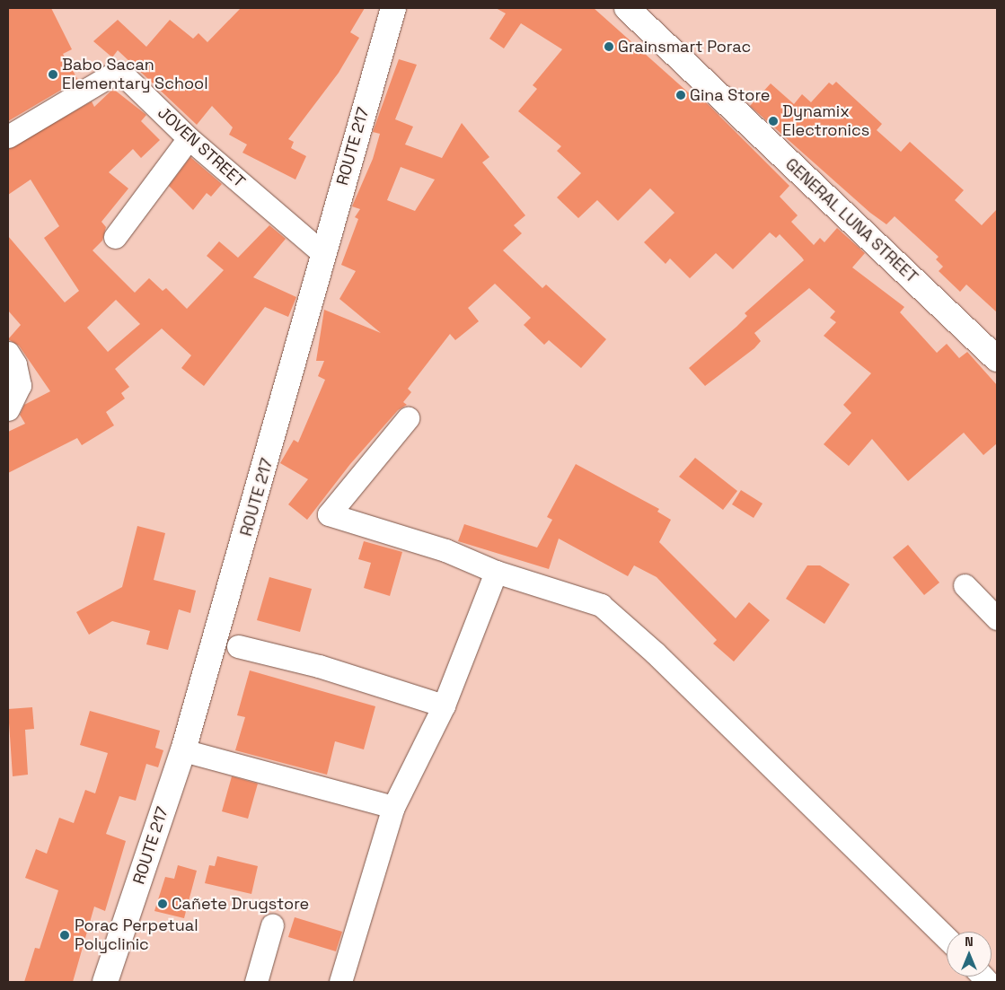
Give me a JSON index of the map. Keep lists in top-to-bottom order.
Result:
{
  "streets": {
    "main road": ["ROUTE 217", "GENERAL LUNA STREET"],
    "street": ["JOVEN STREET"]
  },
  "crossings": [
    ["ROUTE 217", "JOVEN STREET"]
  ],
  "places": [
    "Grainsmart Porac",
    "Babo Sacan Elementary School",
    "Gina Store",
    "Dynamix Electronics",
    "Cañete Drugstore",
    "Porac Perpetual Polyclinic"
  ],
  "north": "top"
}
